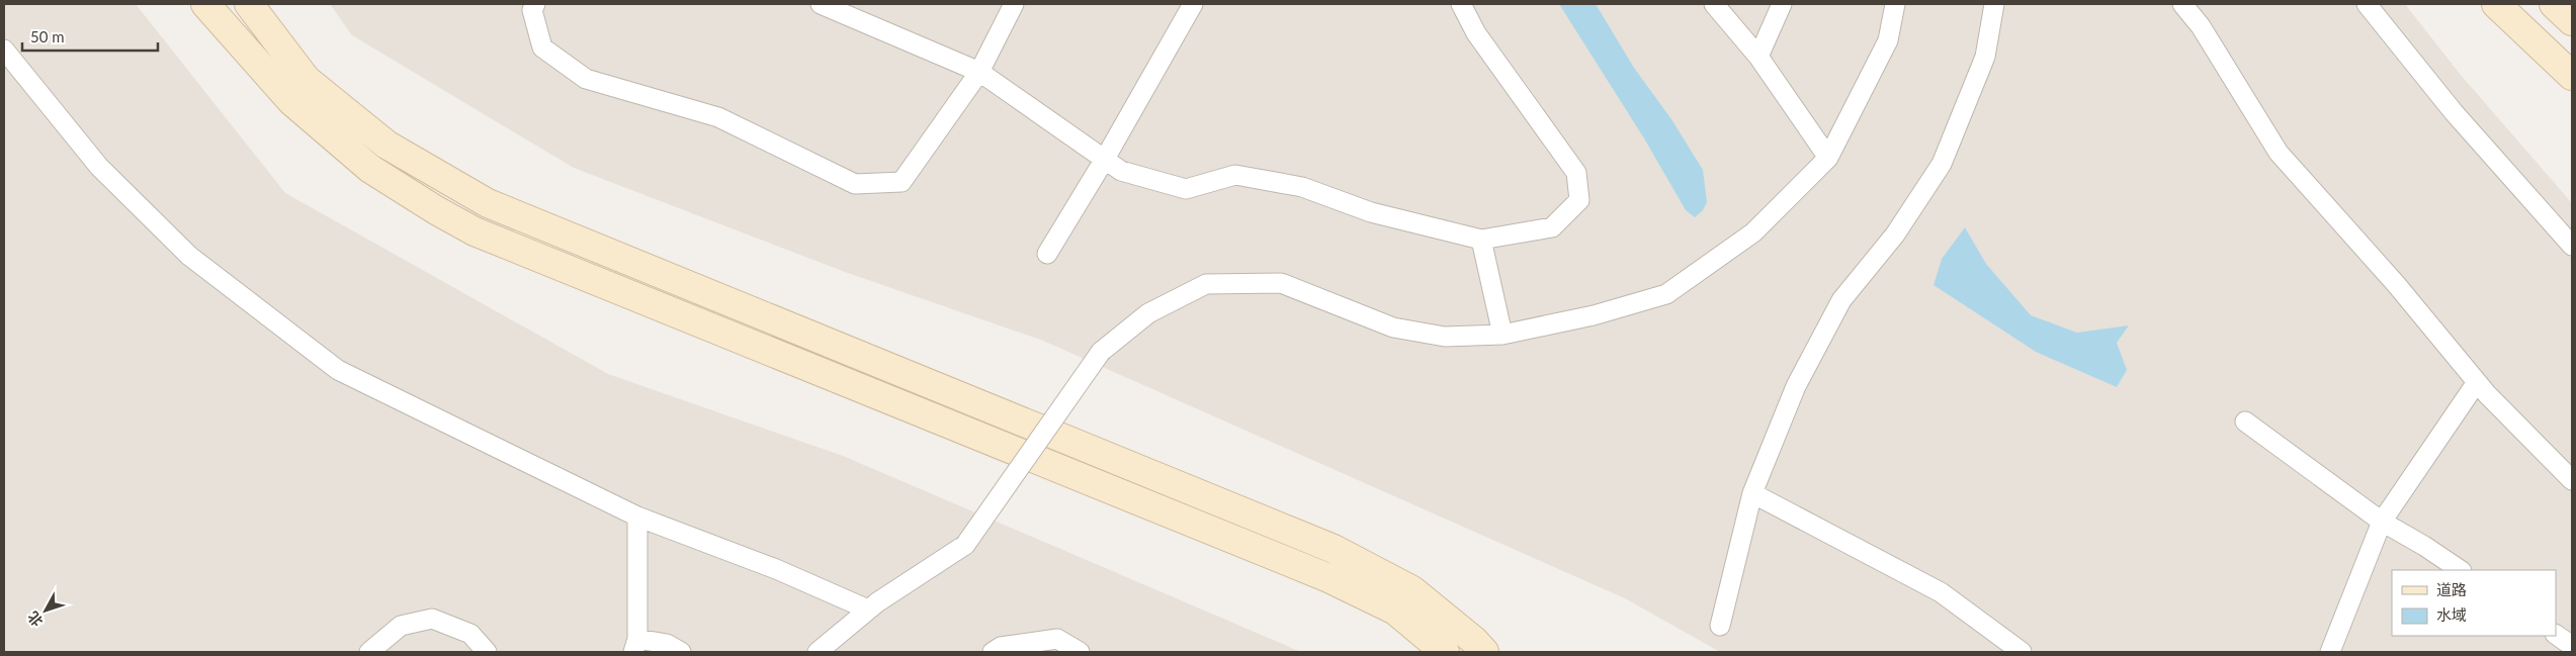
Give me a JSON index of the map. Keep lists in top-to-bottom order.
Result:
{
  "legend": ["道路", "水域"],
  "scale_bar": "50 m",
  "north": "bottom left"
}
